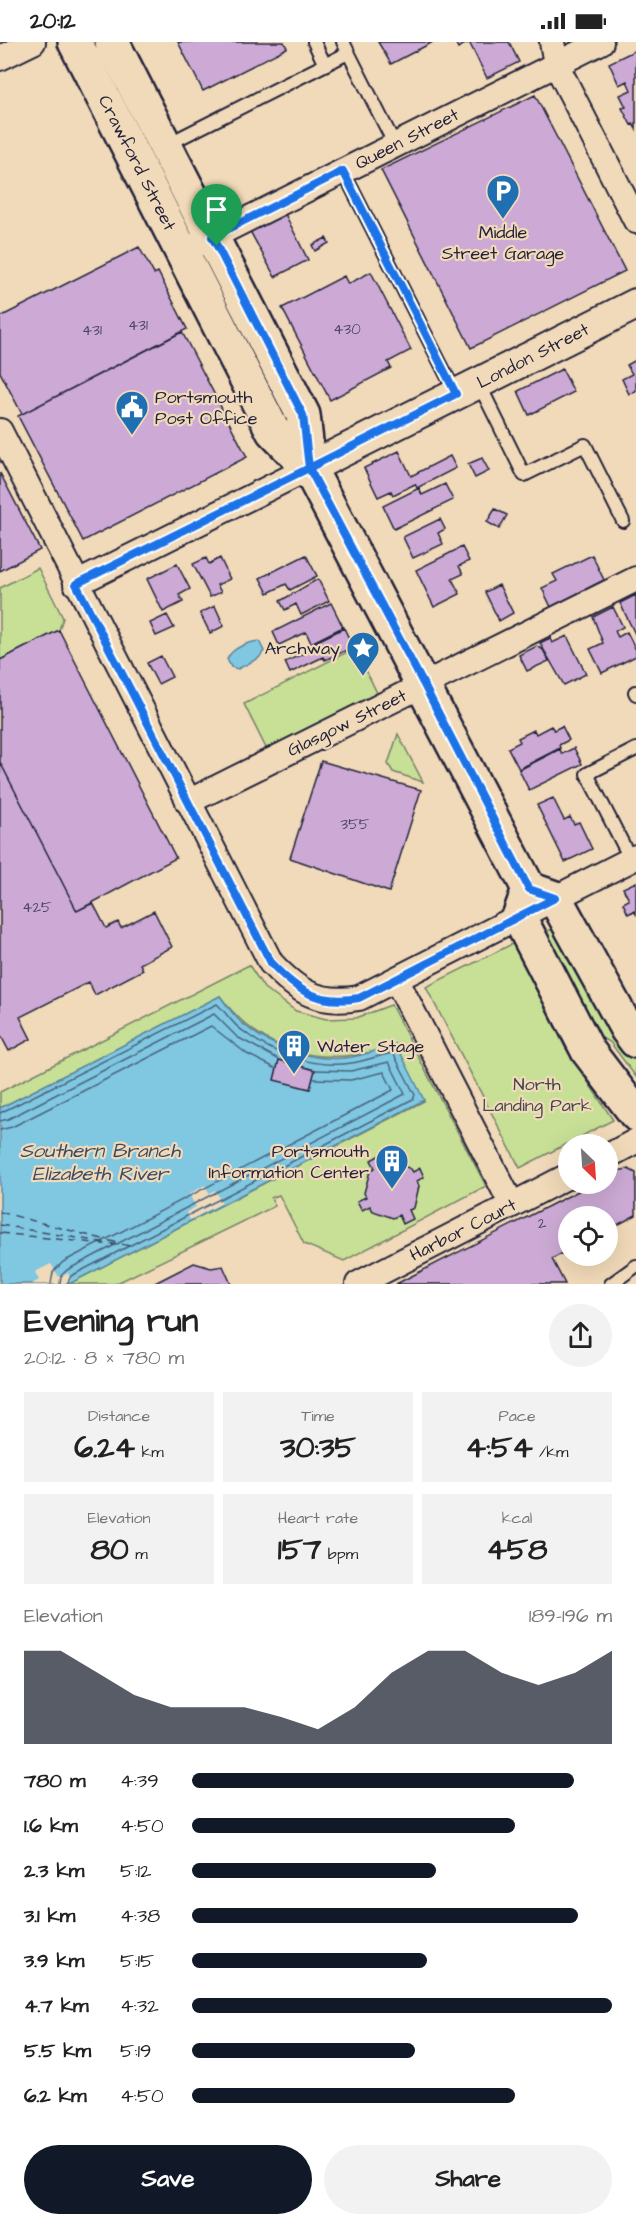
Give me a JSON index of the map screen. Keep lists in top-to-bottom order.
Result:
{
  "streets": {
    "main road": ["Crawford Street"],
    "street": [
      "Queen Street",
      "London Street",
      "Glasgow Street",
      "Harbor Court"
    ]
  },
  "crossings": [
    ["Queen Street", "Crawford Street"],
    ["Crawford Street", "London Street"],
    ["Crawford Street", "Glasgow Street"]
  ],
  "water": ["Southern Branch Elizabeth River"],
  "parks": ["North Landing Park"],
  "places": {
    "parking": ["Middle Street Garage"],
    "public building": ["Portsmouth Post Office"],
    "place": ["Archway"],
    "building": ["Water Stage", "Portsmouth Information Center"]
  },
  "house_numbers": [
    "431",
    "430",
    "431",
    "355",
    "425",
    "2"
  ],
  "north": "bottom right",
  "page": {
    "status": "20:12",
    "heading": ["Evening run", "20:12 · 8 × 780 m"],
    "stats": [
      ["Distance", "6.24 km"],
      ["Time", "30:35"],
      ["Pace", "4:54 /km"],
      ["Elevation", "80 m"],
      ["Heart rate", "157 bpm"],
      ["kcal", "458"]
    ],
    "chart": ["Elevation", "189–196 m"],
    "list": [
      {
        "name": "780 m",
        "note": "4:39"
      },
      {
        "name": "1.6 km",
        "note": "4:50"
      },
      {
        "name": "2.3 km",
        "note": "5:12"
      },
      {
        "name": "3.1 km",
        "note": "4:38"
      },
      {
        "name": "3.9 km",
        "note": "5:15"
      },
      {
        "name": "4.7 km",
        "note": "4:32"
      },
      {
        "name": "5.5 km",
        "note": "5:19"
      },
      {
        "name": "6.2 km",
        "note": "4:50"
      }
    ],
    "buttons": ["Save", "Share"]
  }
}
